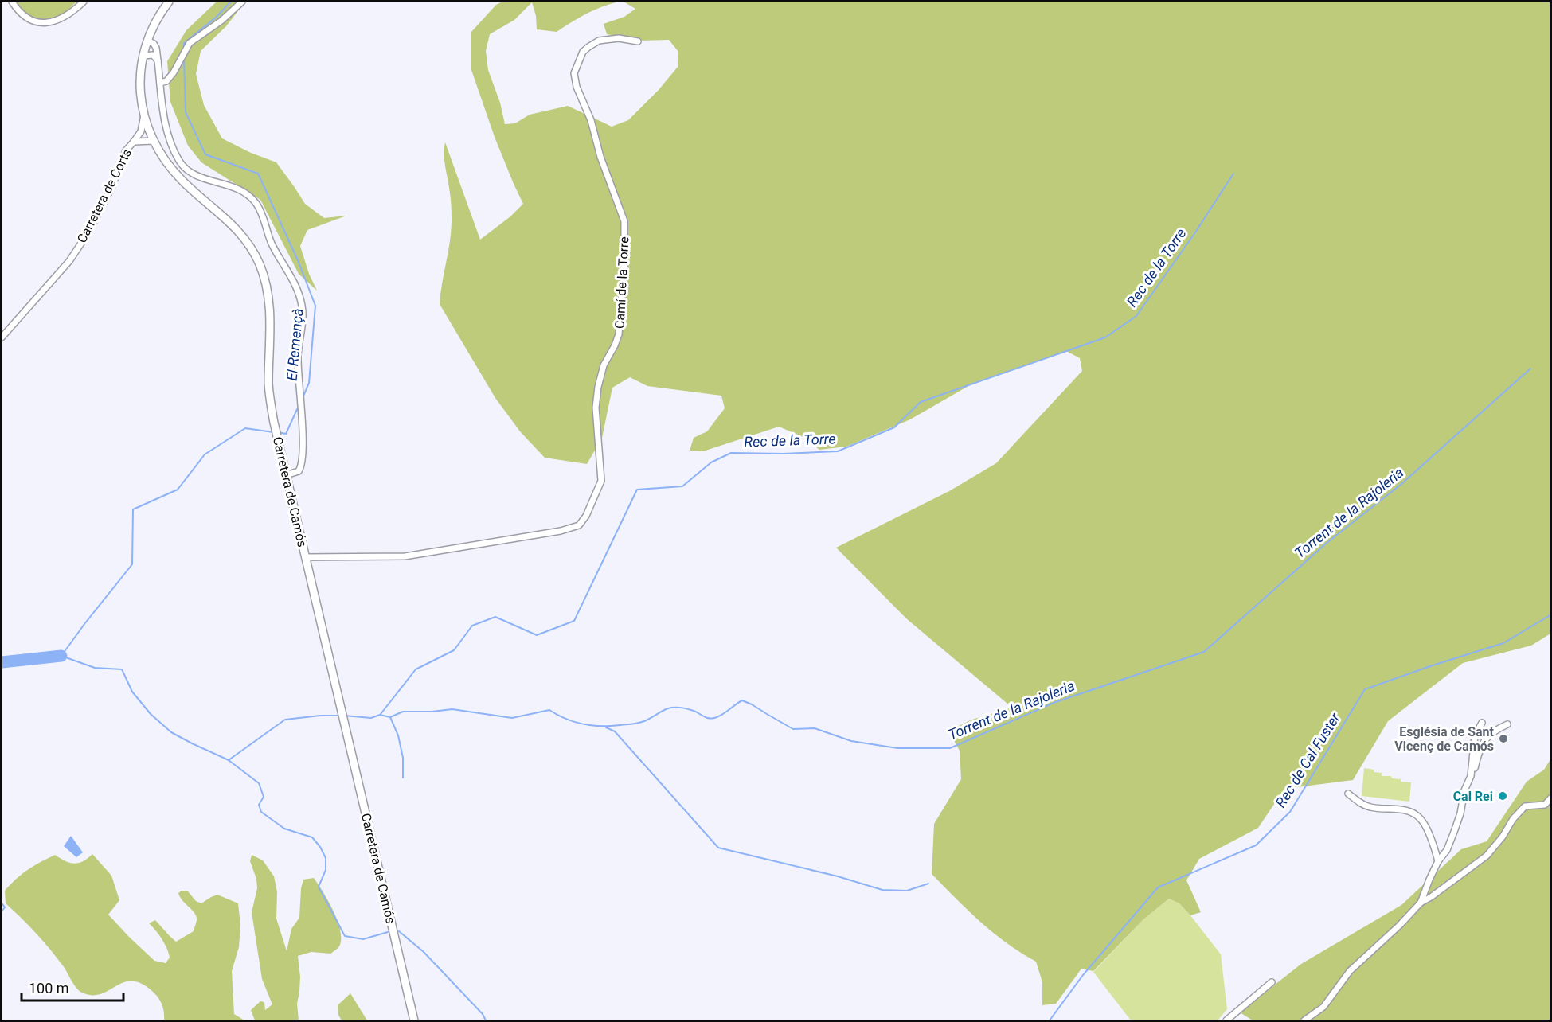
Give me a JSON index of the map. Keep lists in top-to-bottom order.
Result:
{
  "streets": {
    "street": ["Carretera de Corts", "Camí de la Torre", "Carretera de Camós"]
  },
  "crossings": [
    ["Carretera de Corts", "Carretera de Camós"],
    ["Camí de la Torre", "Carretera de Camós"]
  ],
  "water": [
    "Rec de la Torre",
    "El Remençà",
    "Torrent de la Rajoleria",
    "Rec de Cal Fuster"
  ],
  "places": ["Església de Sant Vicenç de Camós", "Cal Rei"],
  "scale_bar": "100 m"
}
